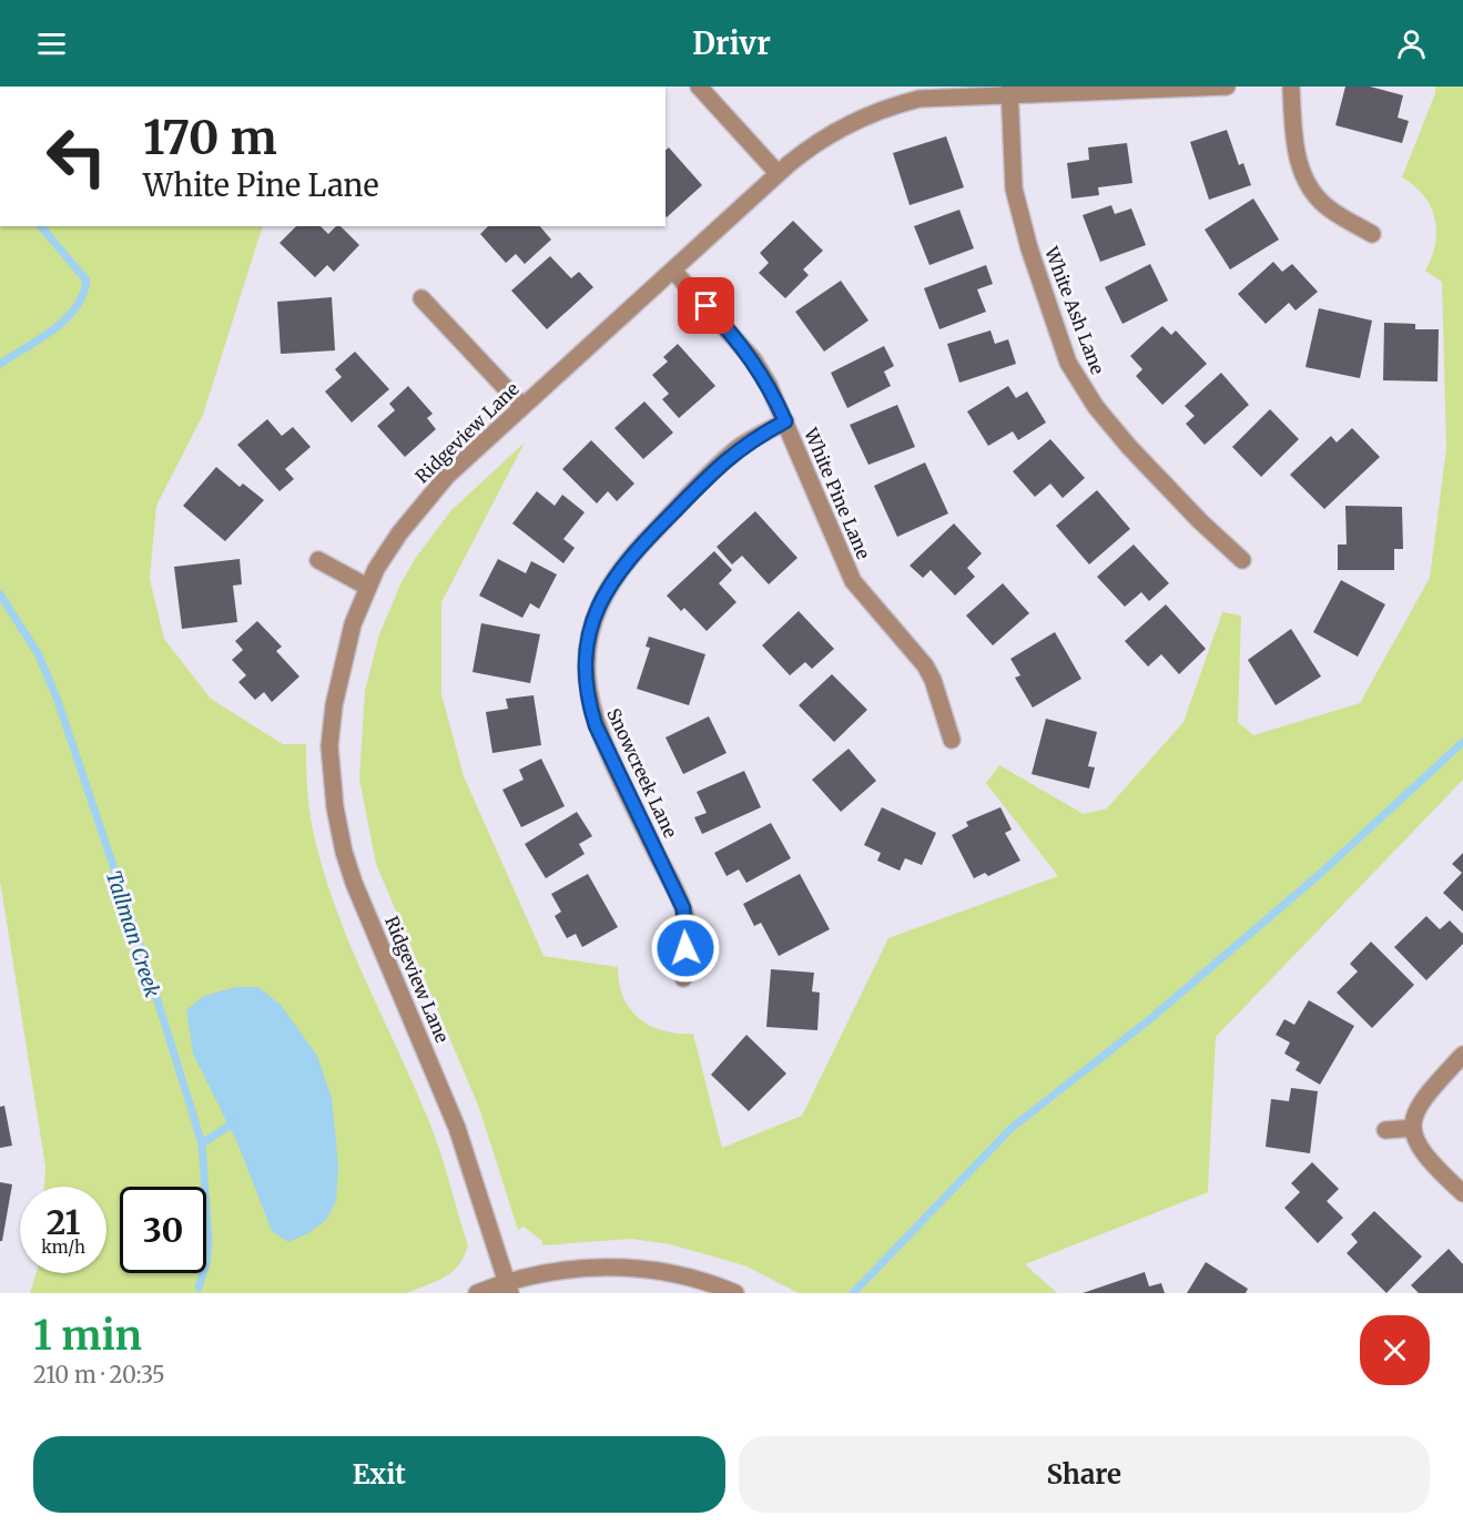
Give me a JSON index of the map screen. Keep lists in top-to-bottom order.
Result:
{
  "streets": {
    "street": [
      "White Ash Lane",
      "Ridgeview Lane",
      "White Pine Lane",
      "Snowcreek Lane"
    ]
  },
  "crossings": [
    ["White Ash Lane", "Ridgeview Lane"],
    ["Ridgeview Lane", "White Pine Lane"],
    ["White Pine Lane", "Snowcreek Lane"]
  ],
  "water": ["Tallman Creek"],
  "page": {
    "header": "Drivr",
    "turn": ["170 m", "White Pine Lane"],
    "speed": "21 km/h",
    "limit": "30",
    "heading": ["1 min", "210 m · 20:35"],
    "buttons": ["Exit", "Share"]
  }
}
